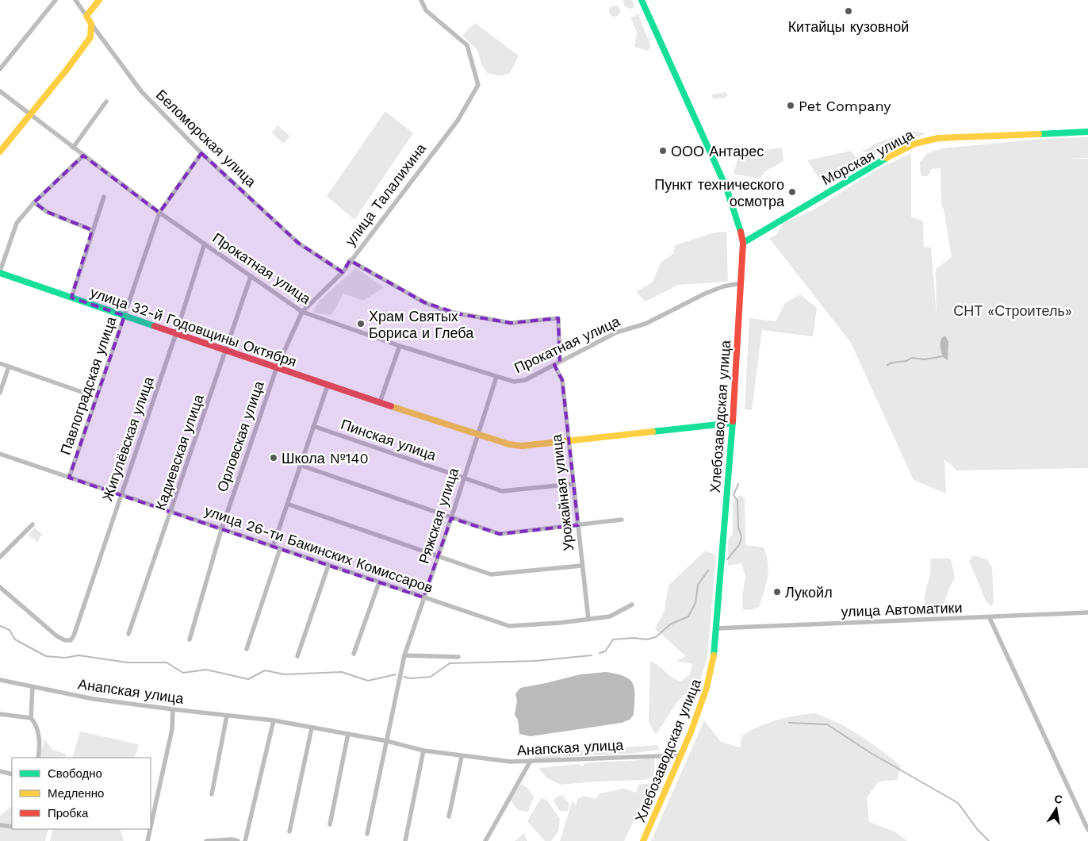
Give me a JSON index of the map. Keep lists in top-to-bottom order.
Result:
{
  "streets": {
    "main road": [
      "Беломорская улица",
      "Морская улица",
      "улица 32-й Годовщины Октября",
      "Хлебозаводская улица"
    ],
    "street": [
      "улица Талалихина",
      "Прокатная улица",
      "Павлоградская улица",
      "Орловская улица",
      "Жигулёвская улица",
      "Пинская улица",
      "Кадиевская улица",
      "Урожайная улица",
      "Ряжская улица",
      "улица 26-ти Бакинских Комиссаров",
      "улица Автоматики",
      "Анапская улица"
    ]
  },
  "crossings": [
    ["Беломорская улица", "улица Талалихина"],
    ["Беломорская улица", "Павлоградская улица"],
    ["Морская улица", "Хлебозаводская улица"],
    ["улица Талалихина", "Прокатная улица"],
    ["улица Талалихина", "Орловская улица"],
    ["Прокатная улица", "Павлоградская улица"],
    ["Прокатная улица", "Хлебозаводская улица"],
    ["Прокатная улица", "Орловская улица"],
    ["Прокатная улица", "Жигулёвская улица"],
    ["Прокатная улица", "Кадиевская улица"],
    ["Прокатная улица", "Урожайная улица"],
    ["Прокатная улица", "Ряжская улица"],
    ["улица 32-й Годовщины Октября", "Павлоградская улица"],
    ["улица 32-й Годовщины Октября", "Хлебозаводская улица"],
    ["улица 32-й Годовщины Октября", "Орловская улица"],
    ["улица 32-й Годовщины Октября", "Жигулёвская улица"],
    ["улица 32-й Годовщины Октября", "Кадиевская улица"],
    ["улица 32-й Годовщины Октября", "Урожайная улица"],
    ["улица 32-й Годовщины Октября", "Ряжская улица"],
    ["Павлоградская улица", "улица 26-ти Бакинских Комиссаров"],
    ["Хлебозаводская улица", "улица Автоматики"],
    ["Хлебозаводская улица", "Анапская улица"],
    ["Орловская улица", "улица 26-ти Бакинских Комиссаров"],
    ["Жигулёвская улица", "улица 26-ти Бакинских Комиссаров"],
    ["Пинская улица", "Урожайная улица"],
    ["Пинская улица", "Ряжская улица"],
    ["Кадиевская улица", "улица 26-ти Бакинских Комиссаров"],
    ["Урожайная улица", "улица 26-ти Бакинских Комиссаров"],
    ["Ряжская улица", "улица 26-ти Бакинских Комиссаров"],
    ["Ряжская улица", "Анапская улица"]
  ],
  "parks": ["СНТ «Строитель»"],
  "places": [
    "Китайцы кузовной",
    "Pet Company",
    "ООО Антарес",
    "Пункт технического осмотра",
    "Храм Святых Бориса и Глеба",
    "Школа №140",
    "Лукойл"
  ],
  "legend": ["Свободно", "Медленно", "Пробка"],
  "north": "top"
}
